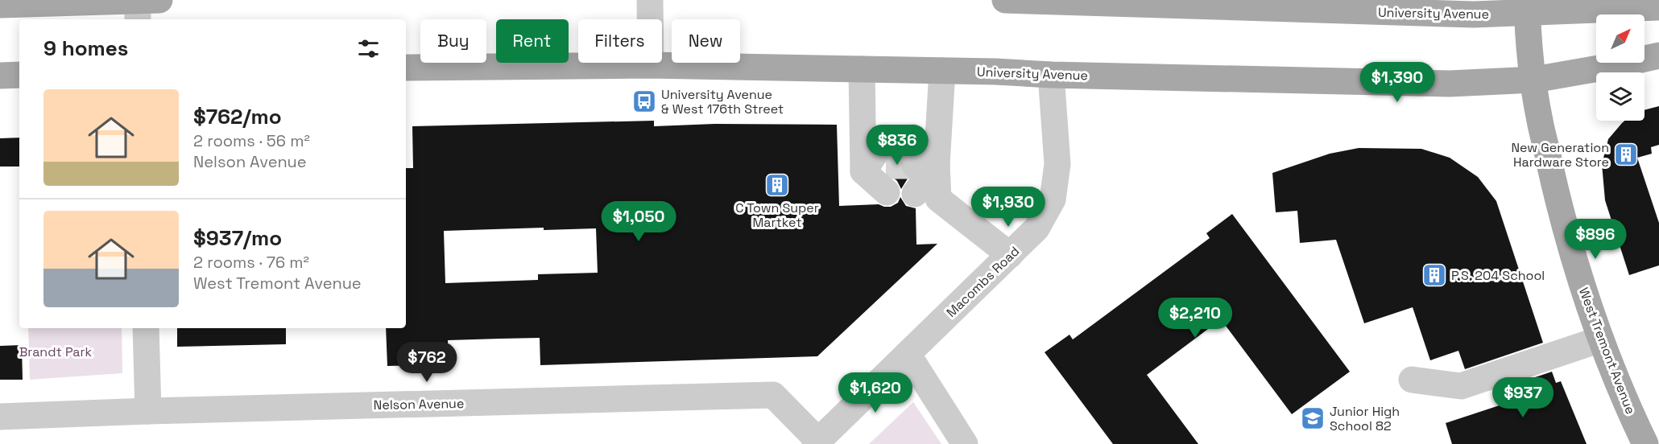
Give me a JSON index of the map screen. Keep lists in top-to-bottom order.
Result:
{
  "streets": {
    "main road": ["University Avenue", "West Tremont Avenue"],
    "street": ["Macombs Road", "Nelson Avenue"]
  },
  "crossings": [
    ["University Avenue", "Macombs Road"],
    ["University Avenue", "West Tremont Avenue"],
    ["Macombs Road", "Nelson Avenue"]
  ],
  "parks": ["Brandt Park"],
  "places": {
    "bus stop": ["University Avenue & West 176th Street"],
    "building": ["New Generation Hardware Store", "C Town Super Martket", "P.S. 204 School"],
    "school or university": ["Junior High School 82"]
  },
  "north": "top right",
  "page": {
    "chip": [
      "Buy",
      "Rent",
      "Filters",
      "New"
    ],
    "heading": "9 homes",
    "price": [
      "$1,390",
      "$836",
      "$1,930",
      "$1,050",
      "$896",
      "$2,210",
      "$762",
      "$1,620",
      "$937"
    ],
    "list": [
      {
        "name": "$762/mo",
        "note": "2 rooms · 56 m² · Nelson Avenue"
      },
      {
        "name": "$937/mo",
        "note": "2 rooms · 76 m² · West Tremont Avenue"
      }
    ]
  }
}
